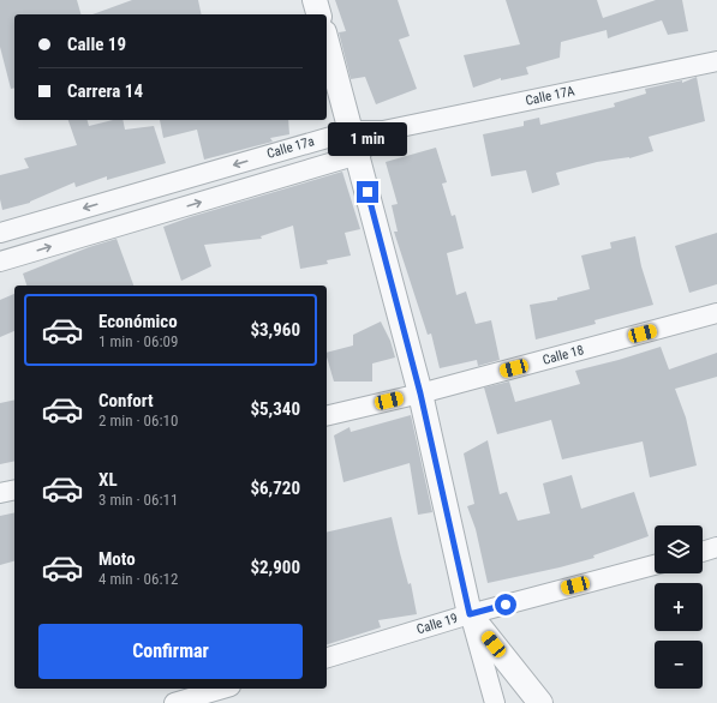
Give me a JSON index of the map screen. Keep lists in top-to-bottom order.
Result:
{
  "streets": {
    "street": [
      "Calle 17A",
      "Calle 17a",
      "Calle 18",
      "Calle 19"
    ]
  },
  "crossings": [
    ["Calle 17A", "Calle 17a"]
  ],
  "page": {
    "banner": ["Calle 19", "Carrera 14"],
    "bubble": "1 min",
    "list": [
      {
        "name": "Económico",
        "note": "1 min · 06:09",
        "value": "$3,960"
      },
      {
        "name": "Confort",
        "note": "2 min · 06:10",
        "value": "$5,340"
      },
      {
        "name": "XL",
        "note": "3 min · 06:11",
        "value": "$6,720"
      },
      {
        "name": "Moto",
        "note": "4 min · 06:12",
        "value": "$2,900"
      }
    ],
    "map_buttons": ["+", "−"],
    "buttons": "Confirmar"
  }
}
